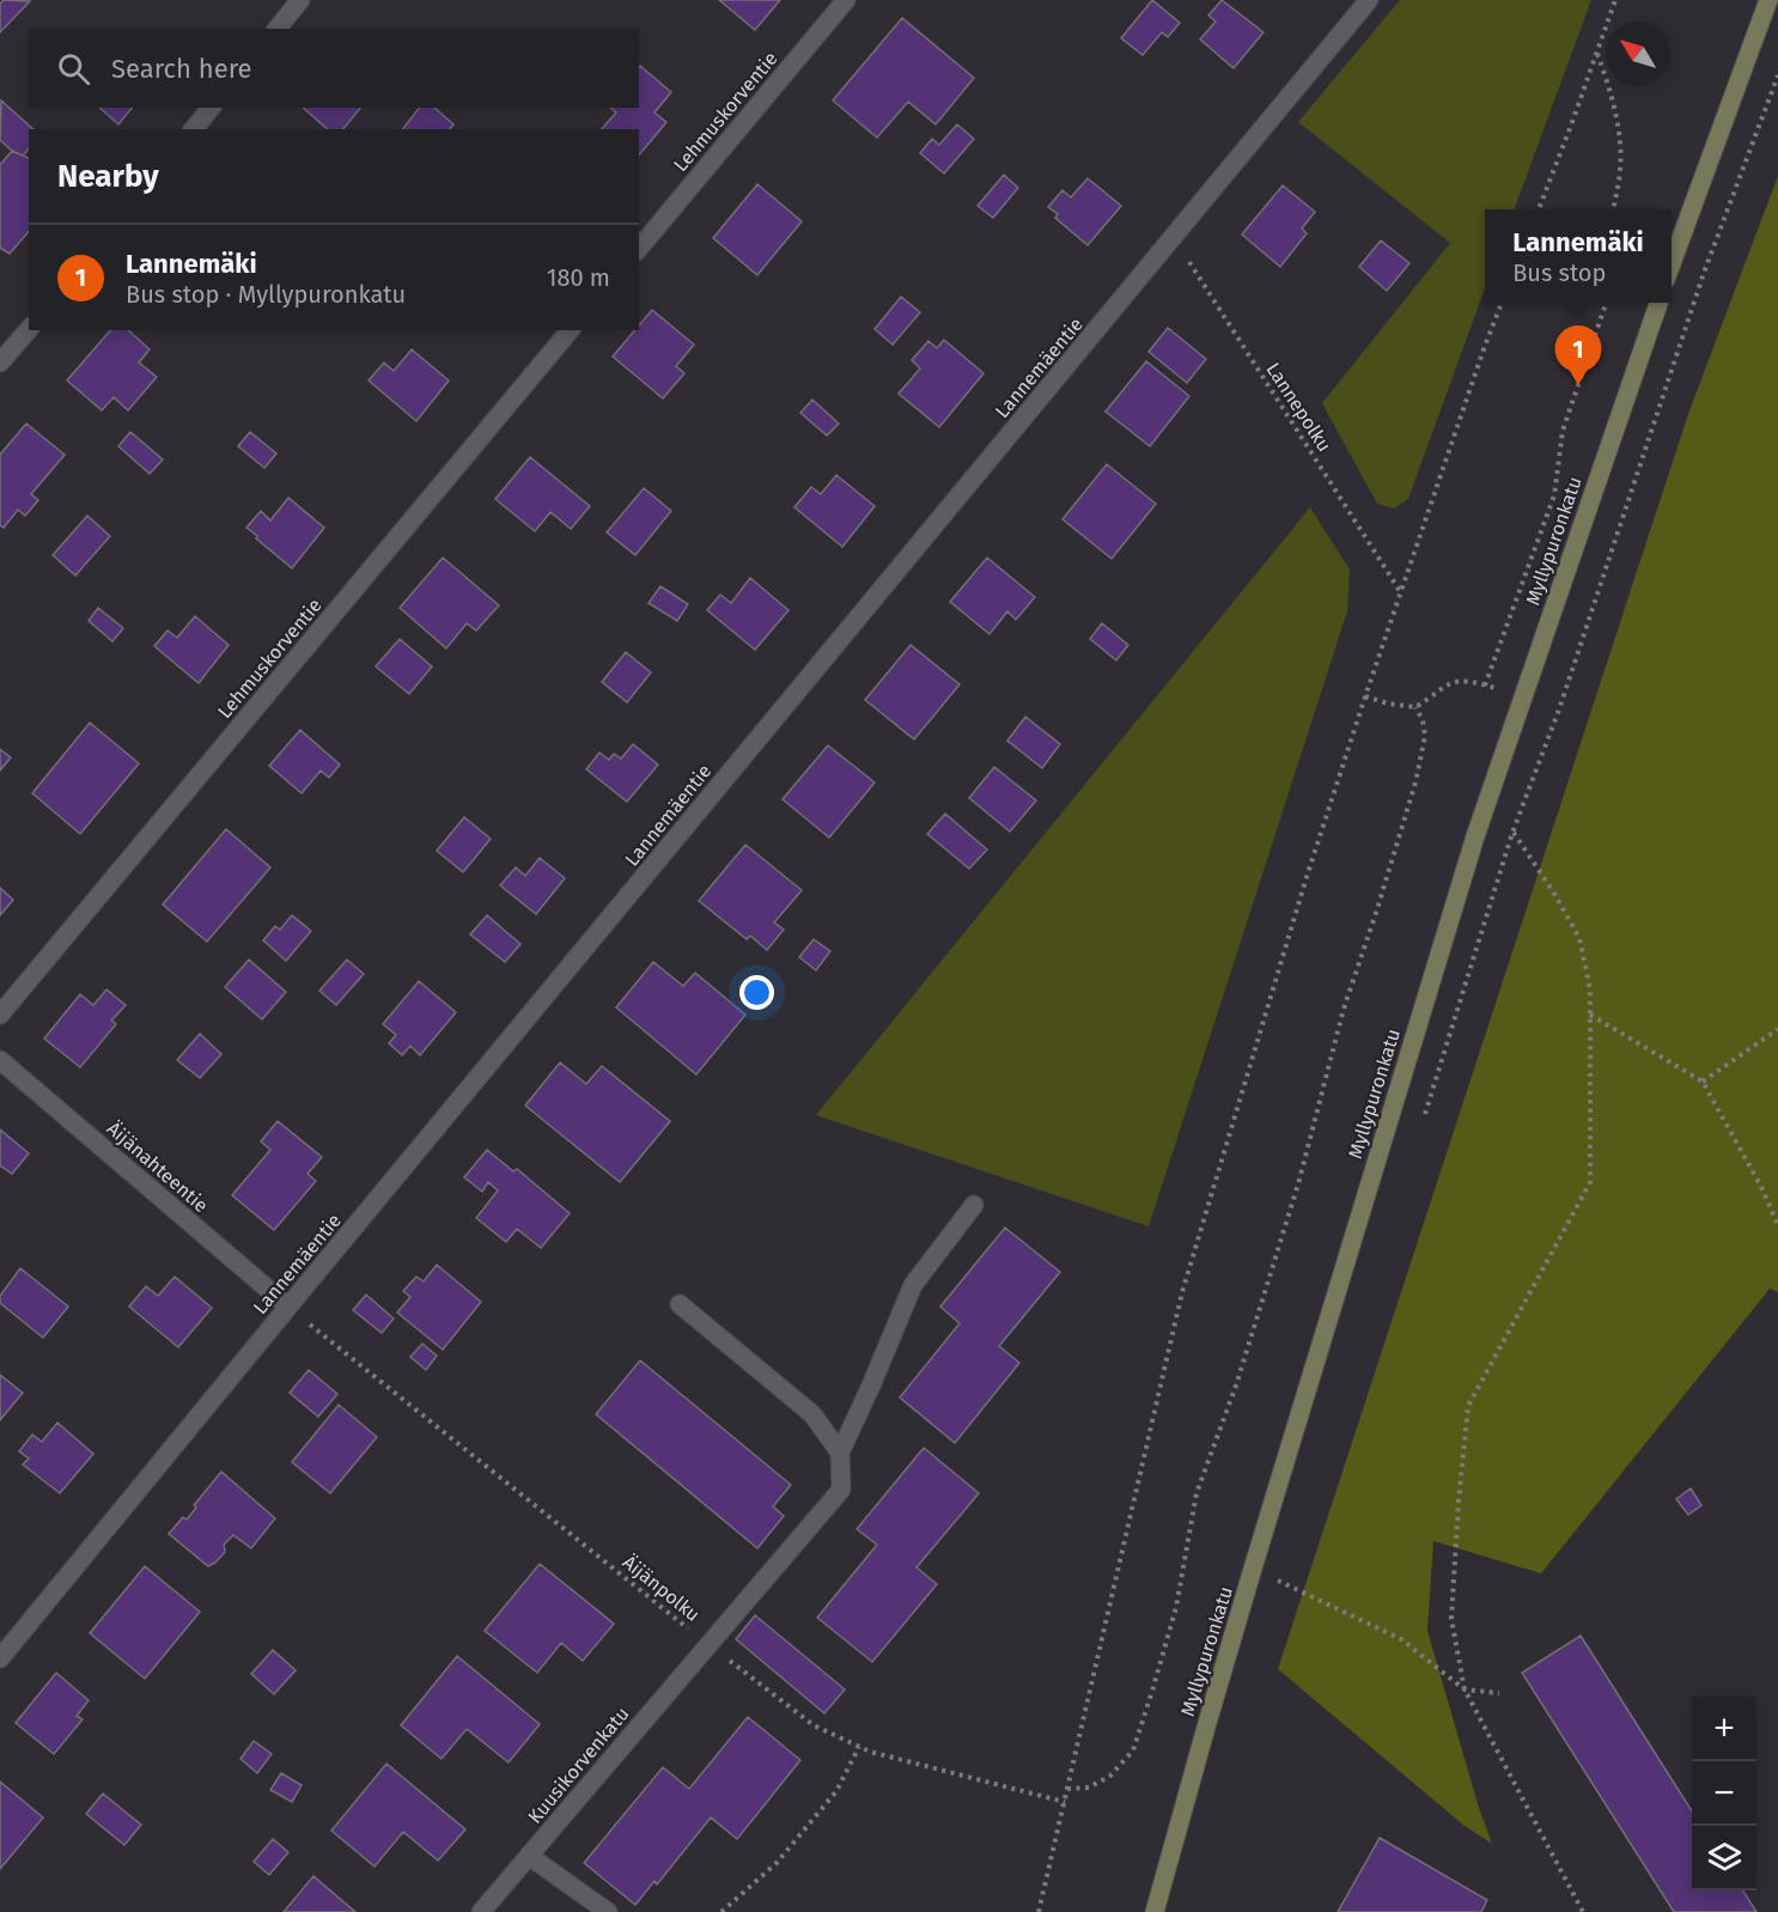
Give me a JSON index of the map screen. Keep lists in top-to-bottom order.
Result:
{
  "streets": {
    "main road": ["Myllypuronkatu"],
    "street": [
      "Lehmuskorventie",
      "Lannemäentie",
      "Äijänahteentie",
      "Kuusikorvenkatu"
    ],
    "path": ["Lannepolku", "Äijänpolku"]
  },
  "crossings": [
    ["Lannemäentie", "Lannepolku"],
    ["Lannemäentie", "Äijänahteentie"],
    ["Lannemäentie", "Äijänpolku"],
    ["Äijänahteentie", "Äijänpolku"],
    ["Äijänpolku", "Kuusikorvenkatu"]
  ],
  "north": "top left",
  "page": {
    "search": "Search here",
    "heading": "Nearby",
    "popup": ["Lannemäki", "Bus stop"],
    "list": [
      {
        "mark": "1",
        "name": "Lannemäki",
        "note": "Bus stop · Myllypuronkatu",
        "value": "180 m"
      }
    ],
    "pins": "1",
    "map_buttons": ["+", "−"]
  }
}
